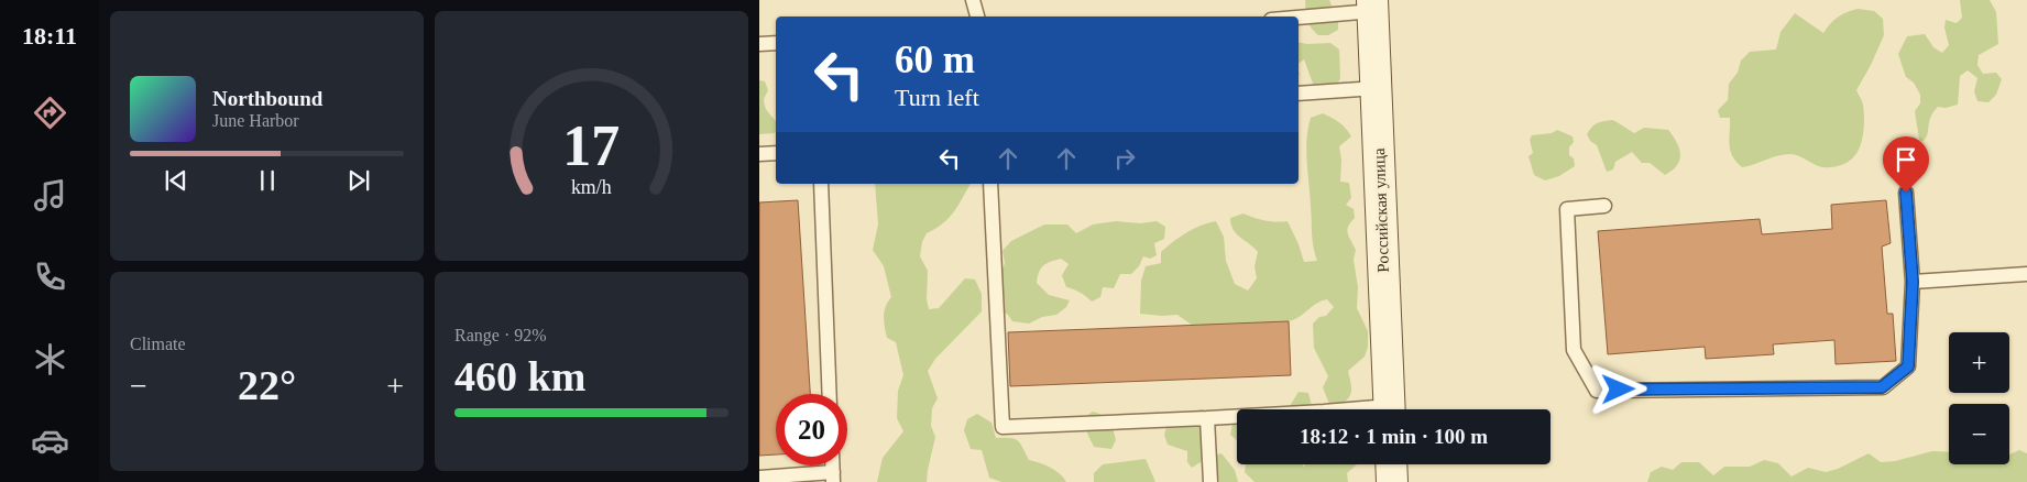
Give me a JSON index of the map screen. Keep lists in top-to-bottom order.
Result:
{
  "streets": {
    "main road": ["Российская улица"]
  },
  "page": {
    "tabs": "18:11",
    "turn": ["60 m", "Turn left"],
    "song": ["Northbound", "June Harbor"],
    "tile": [
      "Climate",
      ["Range · 92%", "460 km"]
    ],
    "map_buttons": ["+", "−"],
    "heat": ["−", "22°", "+"],
    "limit": "20",
    "trip": "18:12 · 1 min · 100 m",
    "gauge": ["17", "km/h"]
  }
}
